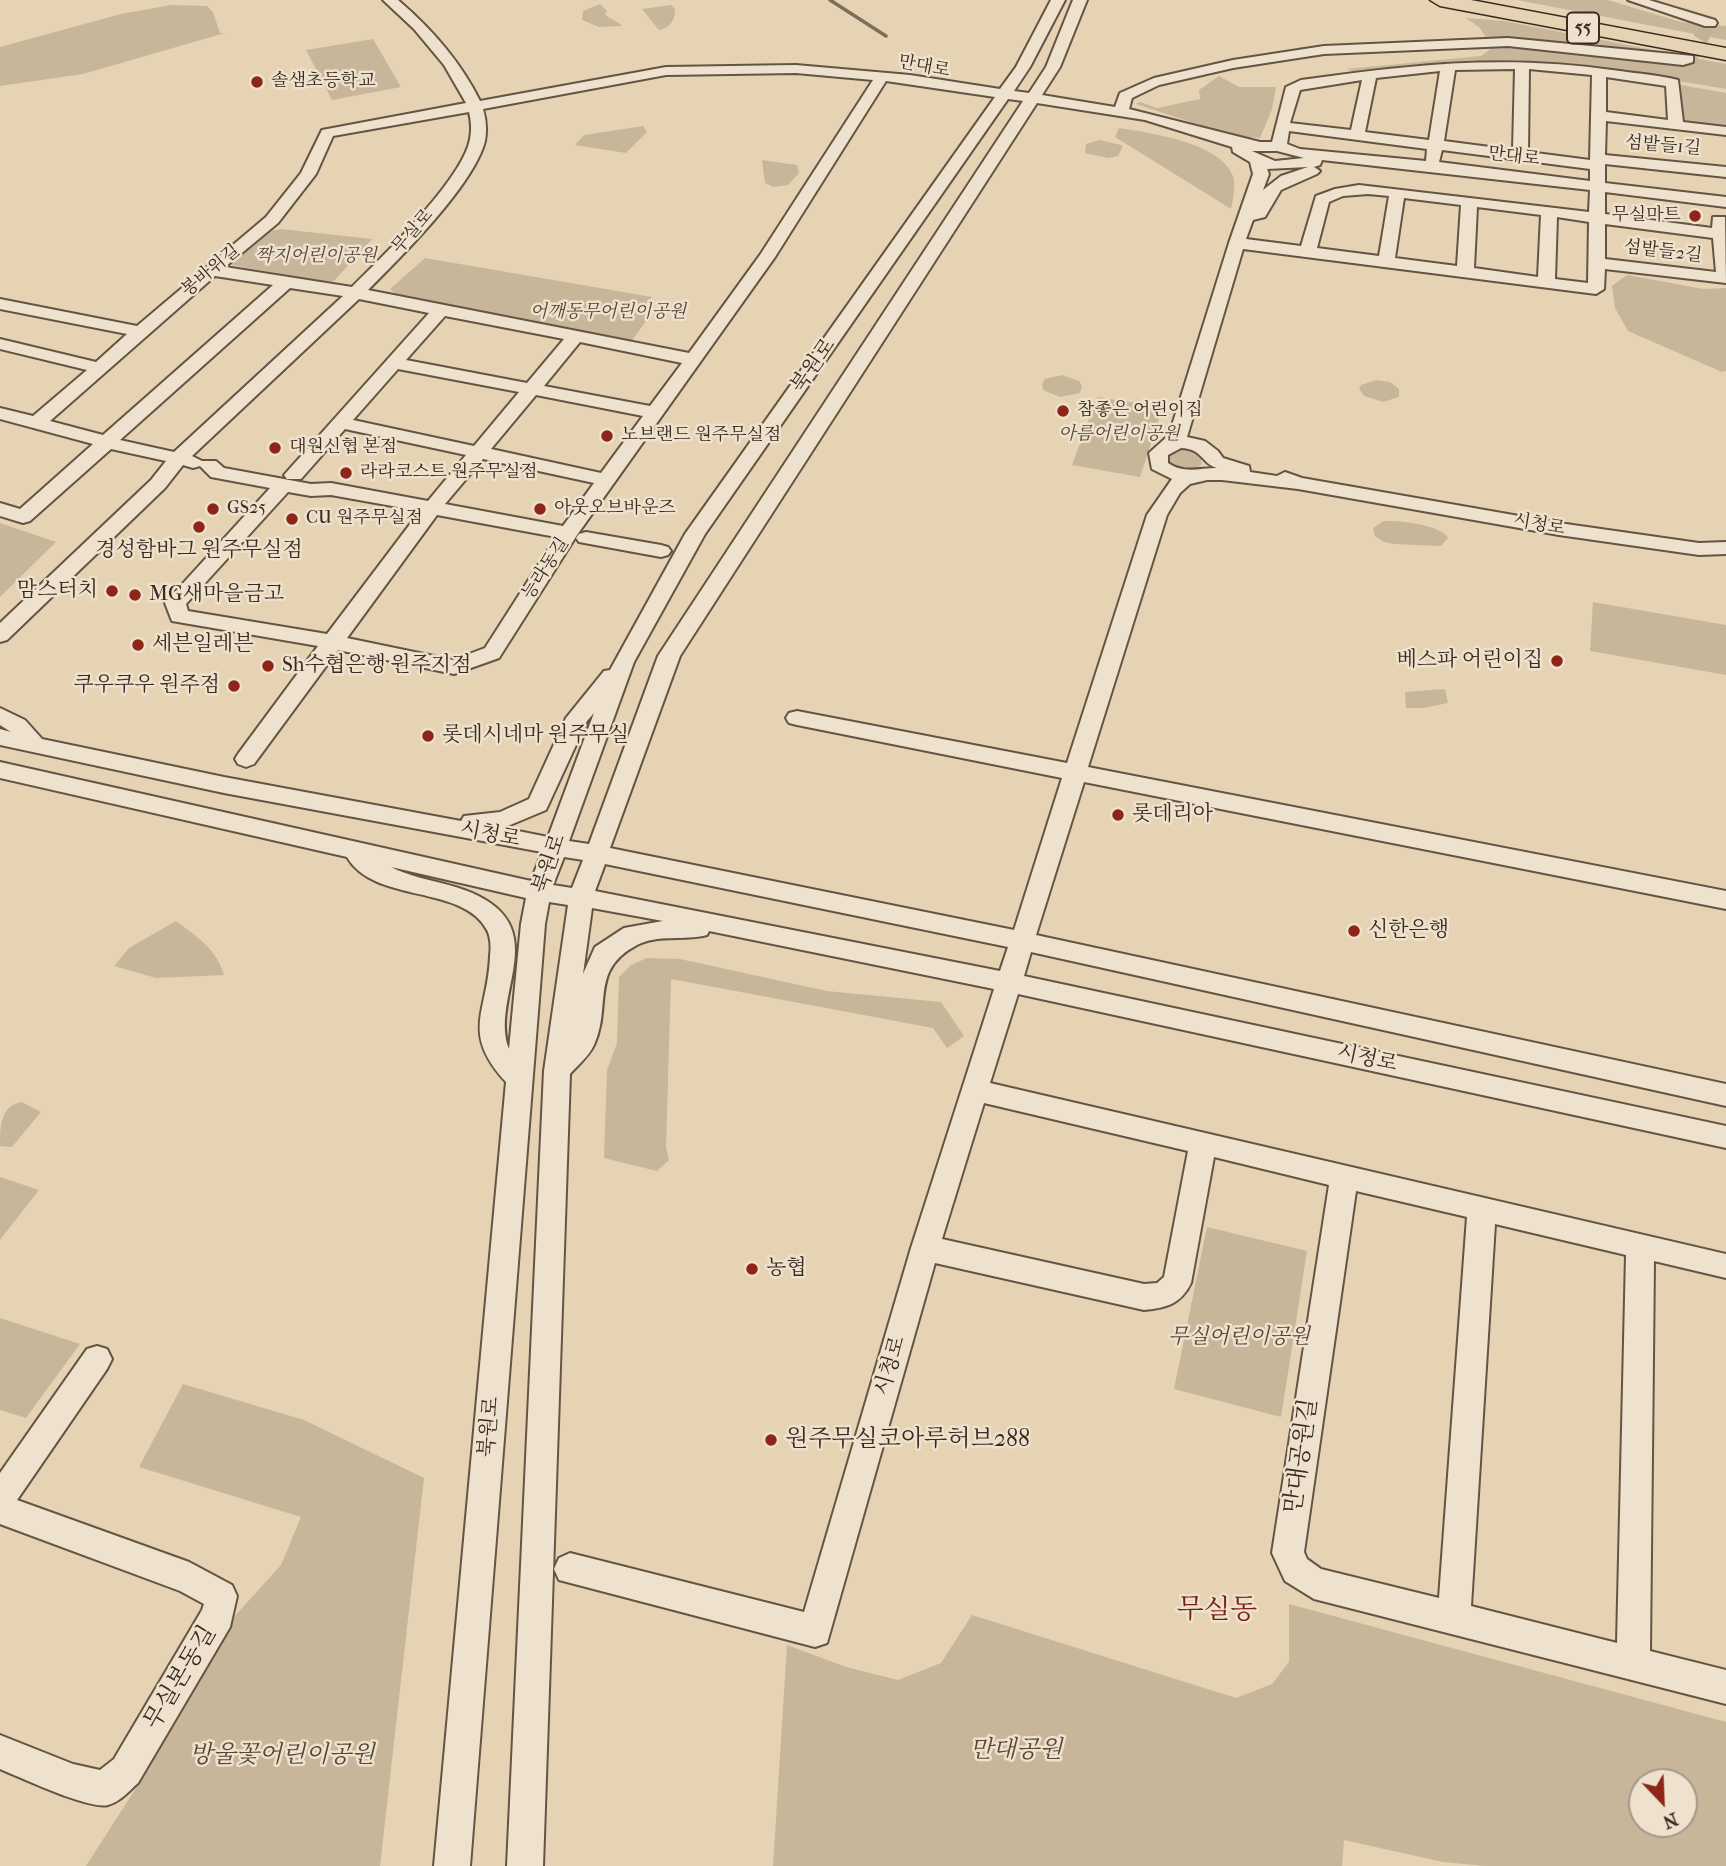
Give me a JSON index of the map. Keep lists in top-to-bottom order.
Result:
{
  "streets": {
    "highway": ["55"],
    "street": [
      "만대로",
      "섬밭들1길",
      "무실로",
      "섬밭들2길",
      "봉바위길",
      "북원로",
      "시청로",
      "능라동길",
      "만대공원길",
      "무실본동길"
    ]
  },
  "crossings": [
    ["만대로", "무실로"],
    ["만대로", "섬밭들2길"],
    ["만대로", "봉바위길"],
    ["만대로", "북원로"],
    ["만대로", "능라동길"],
    ["섬밭들1길", "섬밭들2길"],
    ["무실로", "봉바위길"],
    ["북원로", "시청로"]
  ],
  "districts": ["무실동"],
  "parks": [
    "짝지어린이공원",
    "어깨동무어린이공원",
    "아름어린이공원",
    "무실어린이공원",
    "만대공원",
    "방울꽃어린이공원"
  ],
  "places": [
    "솔샘초등학교",
    "무실마트",
    "참좋은 어린이집",
    "노브랜드 원주무실점",
    "대원신협 본점",
    "라라코스트 원주무실점",
    "GS25",
    "아웃오브바운즈",
    "CU 원주무실점",
    "경성함바그 원주무실점",
    "맘스터치",
    "MG새마을금고",
    "세븐일레븐",
    "베스파 어린이집",
    "Sh수협은행 원주지점",
    "쿠우쿠우 원주점",
    "롯데시네마 원주무실",
    "롯데리아",
    "신한은행",
    "농협",
    "원주무실코아루허브288"
  ],
  "north": "bottom right"
}
